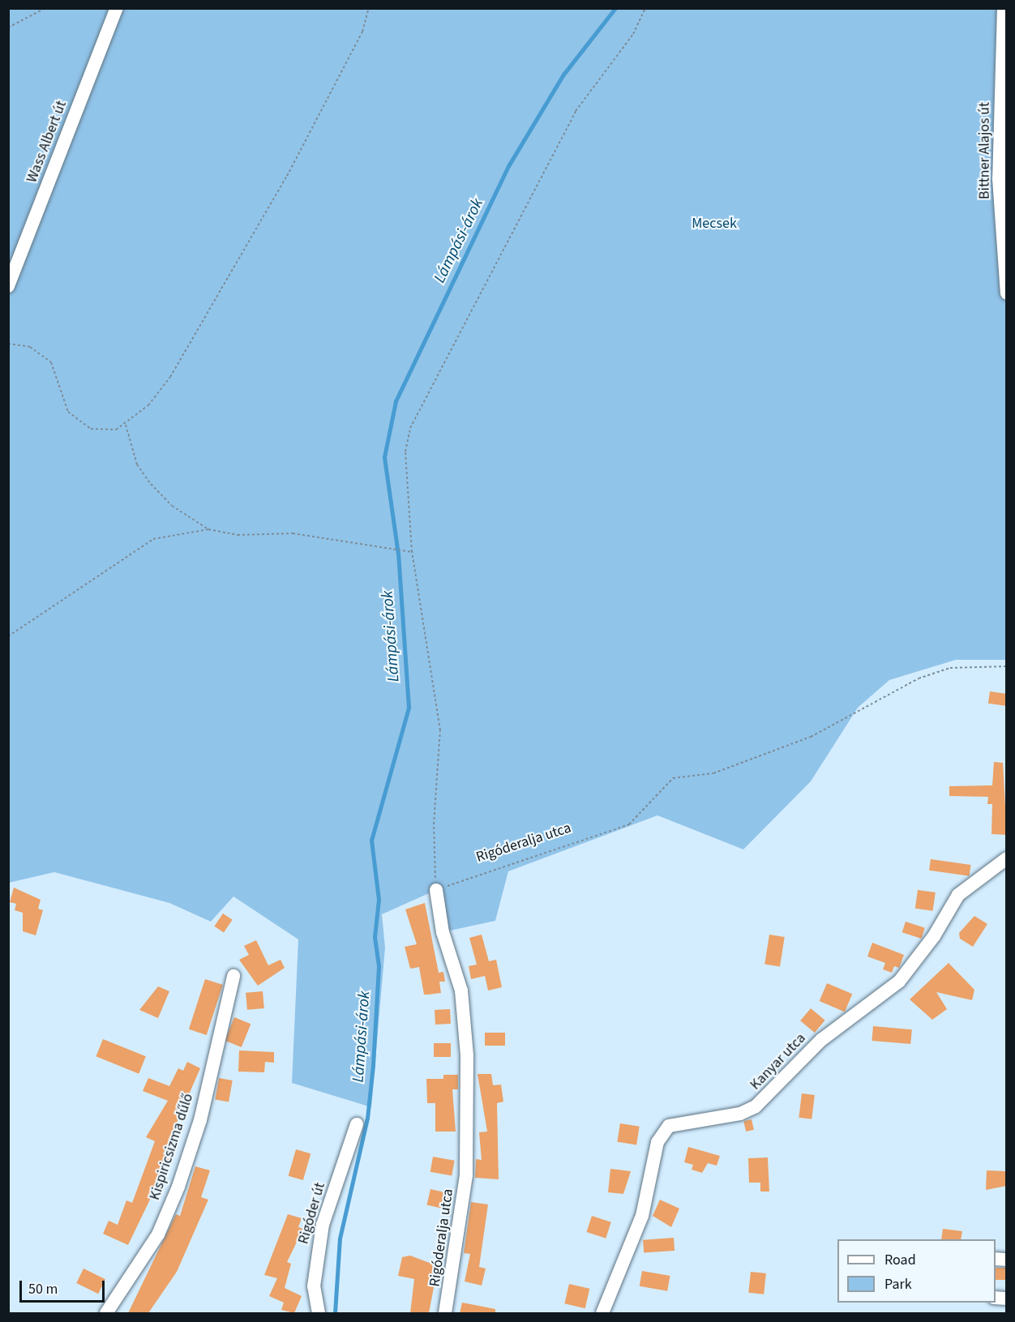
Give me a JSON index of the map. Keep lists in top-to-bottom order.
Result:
{
  "streets": {
    "street": [
      "Wass Albert út",
      "Bittner Alajos út",
      "Rigóderalja utca",
      "Kanyar utca",
      "Kispiricsizma dűlő",
      "Rigóder út"
    ]
  },
  "water": ["Lámpási-árok"],
  "parks": ["Mecsek"],
  "legend": ["Road", "Park"],
  "scale_bar": "50 m"
}
